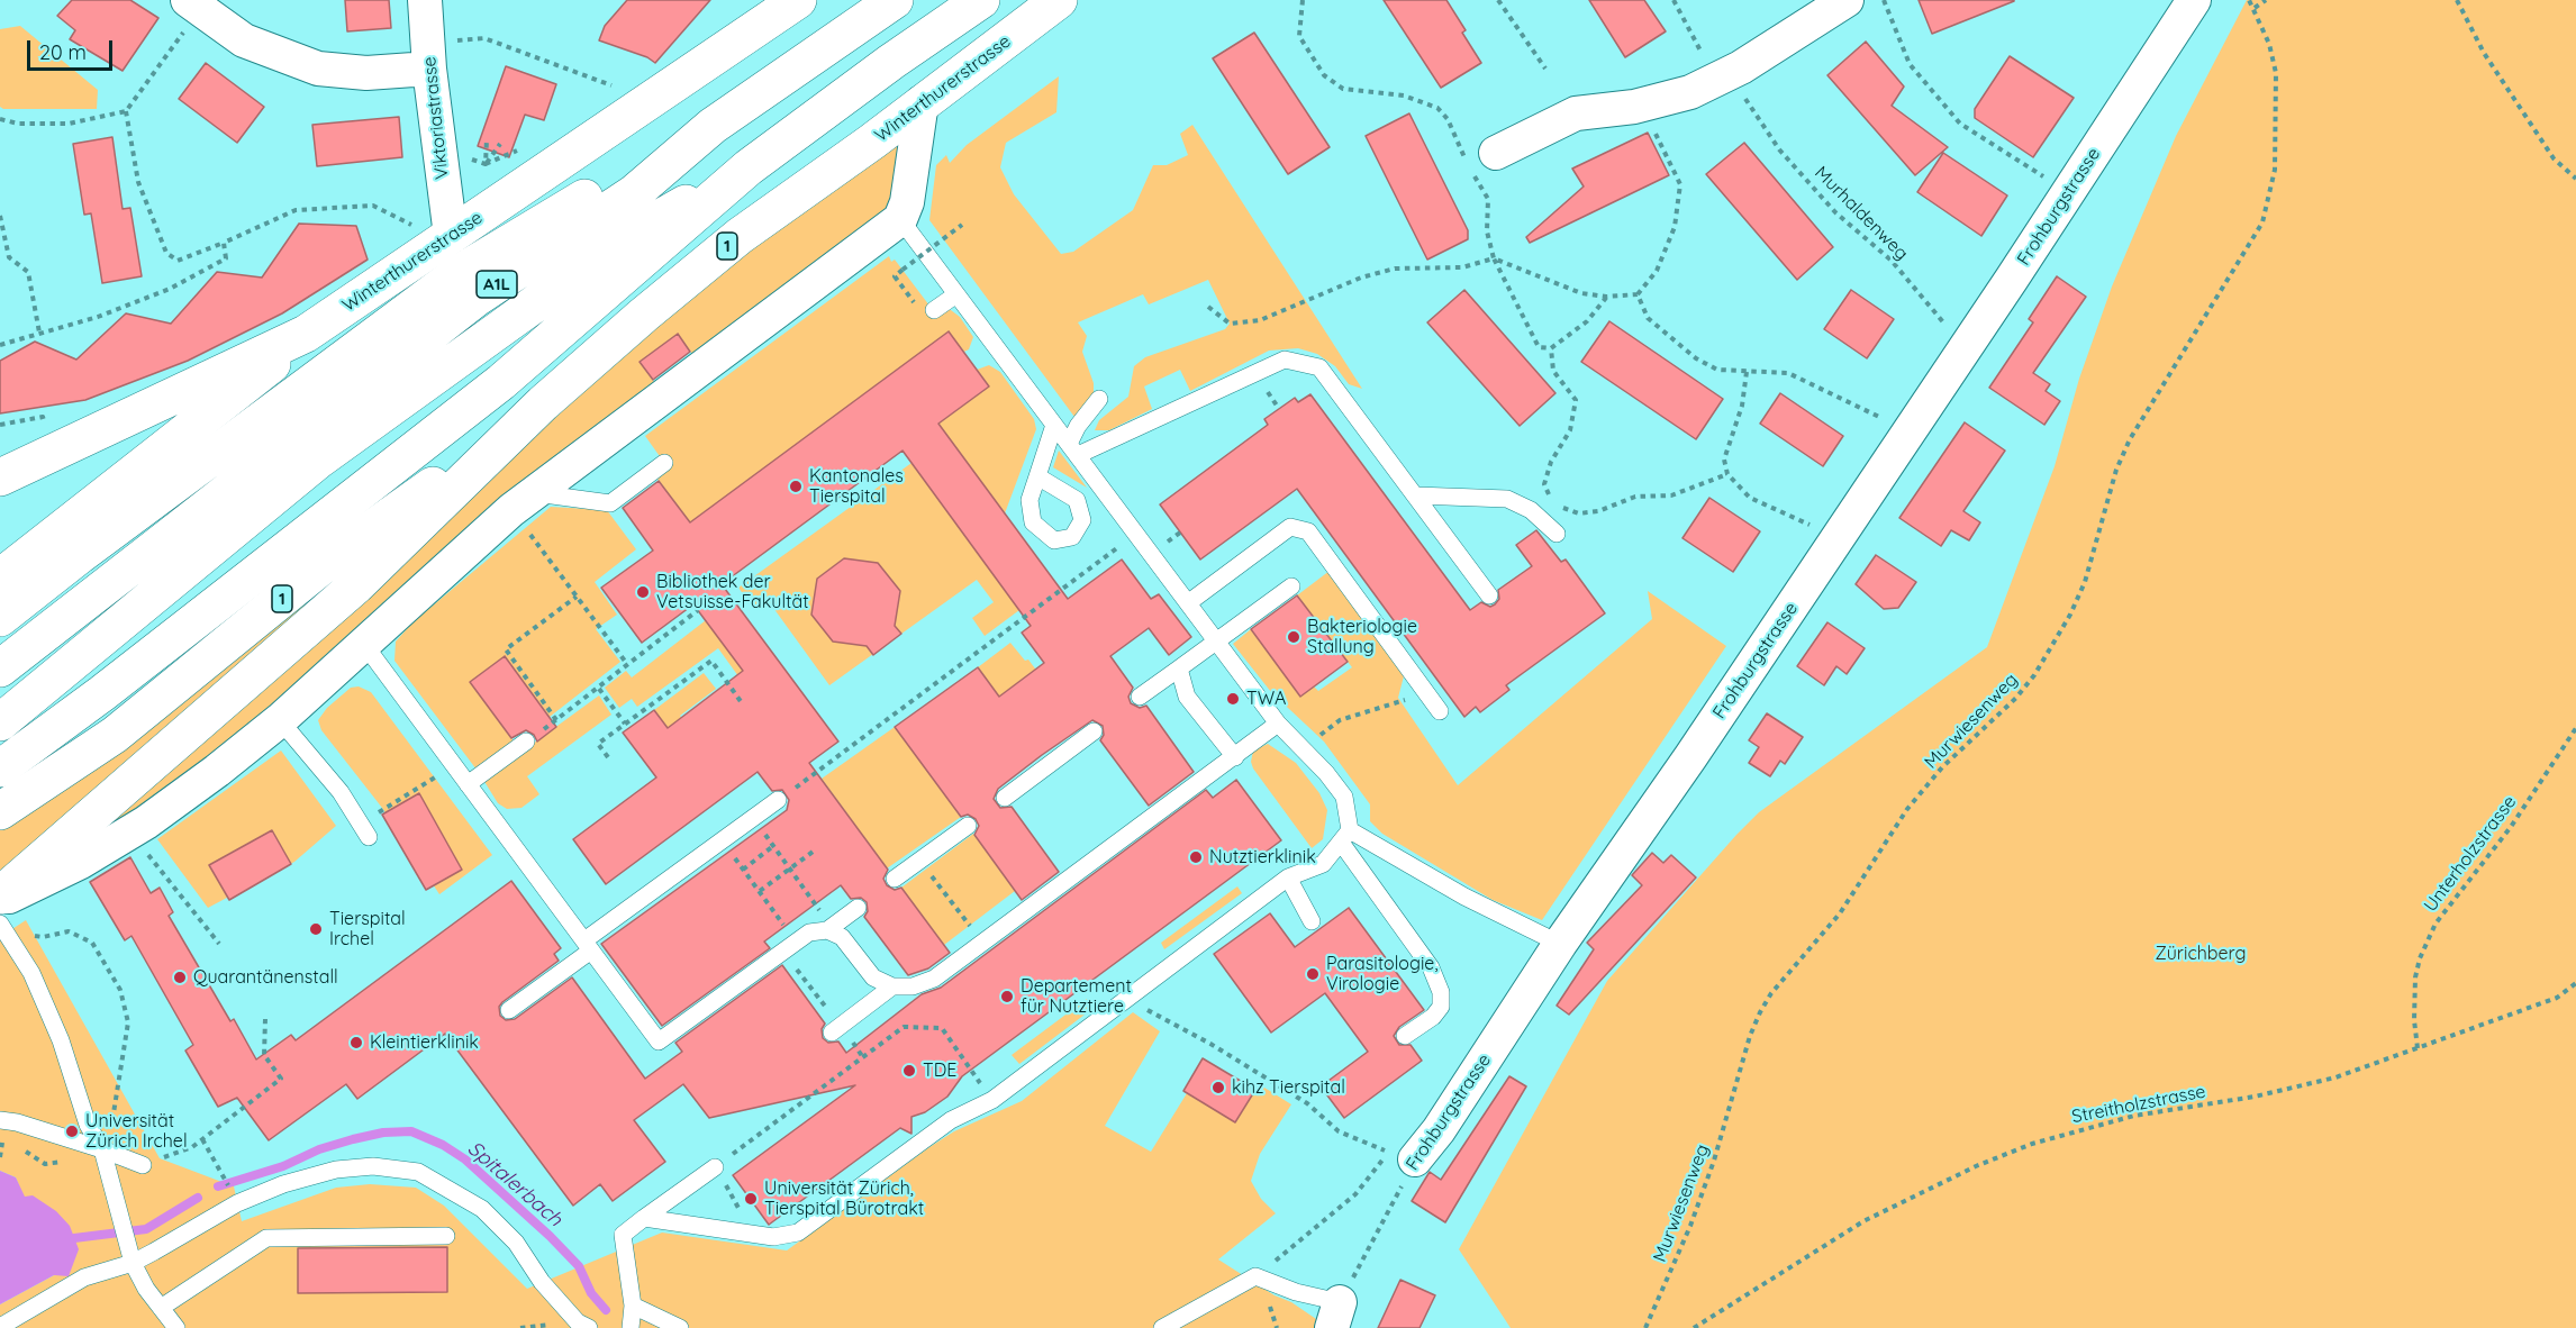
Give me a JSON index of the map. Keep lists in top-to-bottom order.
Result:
{
  "streets": {
    "main road": ["Winterthurerstrasse", "1", "A1L"],
    "street": ["Viktoriastrasse", "Frohburgstrasse"],
    "path": [
      "Murhaldenweg",
      "Murwiesenweg",
      "Unterholzstrasse",
      "Streitholzstrasse"
    ]
  },
  "crossings": [
    ["Winterthurerstrasse", "Viktoriastrasse"],
    ["Winterthurerstrasse", "1"],
    ["Unterholzstrasse", "Streitholzstrasse"]
  ],
  "water": ["Spitalerbach"],
  "parks": ["Zürichberg"],
  "places": [
    "Kantonales Tierspital",
    "Bibliothek der Vetsuisse-Fakultät",
    "Bakteriologie Stallung",
    "TWA",
    "Nutztierklinik",
    "Tierspital Irchel",
    "Parasitologie, Virologie",
    "Quarantänenstall",
    "Departement für Nutztiere",
    "Kleintierklinik",
    "TDE",
    "kihz Tierspital",
    "Universität Zürich Irchel",
    "Universität Zürich, Tierspital Bürotrakt"
  ],
  "scale_bar": "20 m"
}
